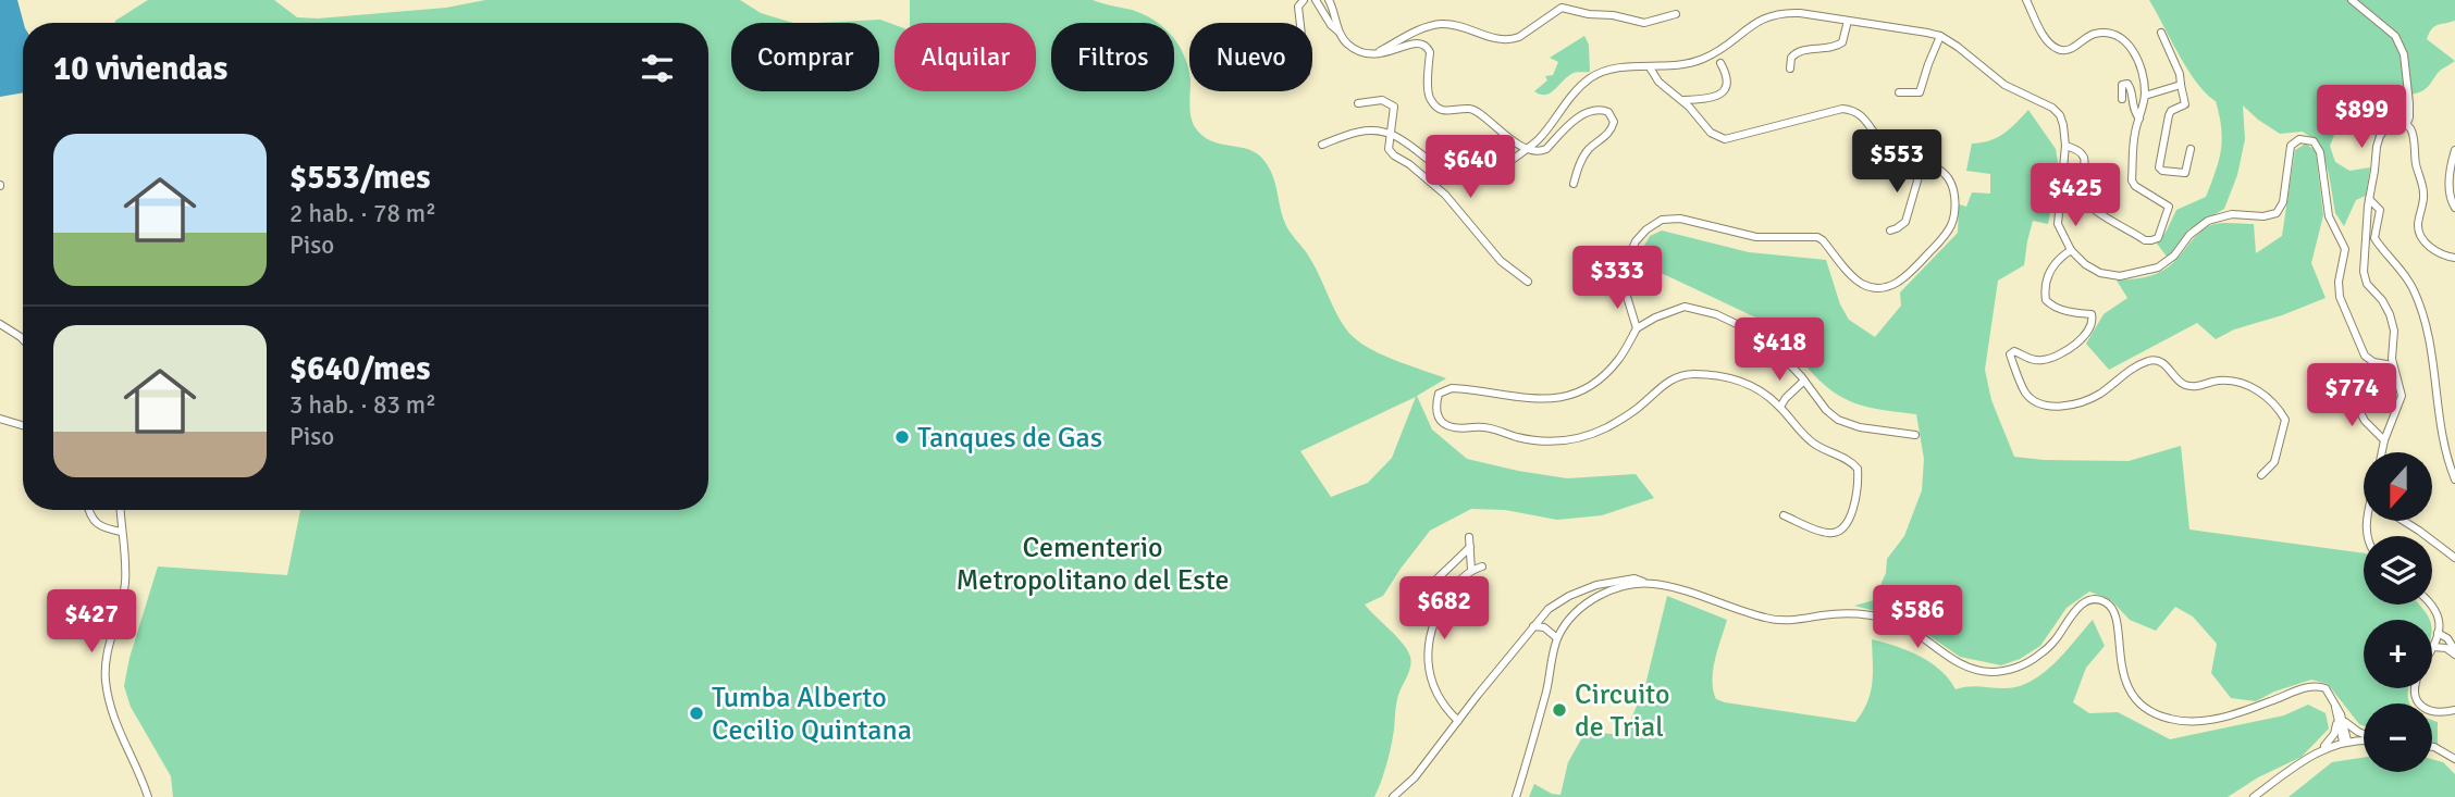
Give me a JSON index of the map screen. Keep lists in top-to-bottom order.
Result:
{
  "parks": ["Cementerio Metropolitano del Este"],
  "places": ["Tanques de Gas", "Circuito de Trial", "Tumba Alberto Cecilio Quintana"],
  "north": "bottom",
  "page": {
    "chip": [
      "Comprar",
      "Alquilar",
      "Filtros",
      "Nuevo"
    ],
    "heading": "10 viviendas",
    "price": [
      "$899",
      "$553",
      "$640",
      "$425",
      "$333",
      "$418",
      "$774",
      "$682",
      "$586",
      "$427"
    ],
    "list": [
      {
        "name": "$553/mes",
        "note": "2 hab. · 78 m² · Piso"
      },
      {
        "name": "$640/mes",
        "note": "3 hab. · 83 m² · Piso"
      }
    ],
    "map_buttons": ["+", "−"]
  }
}
